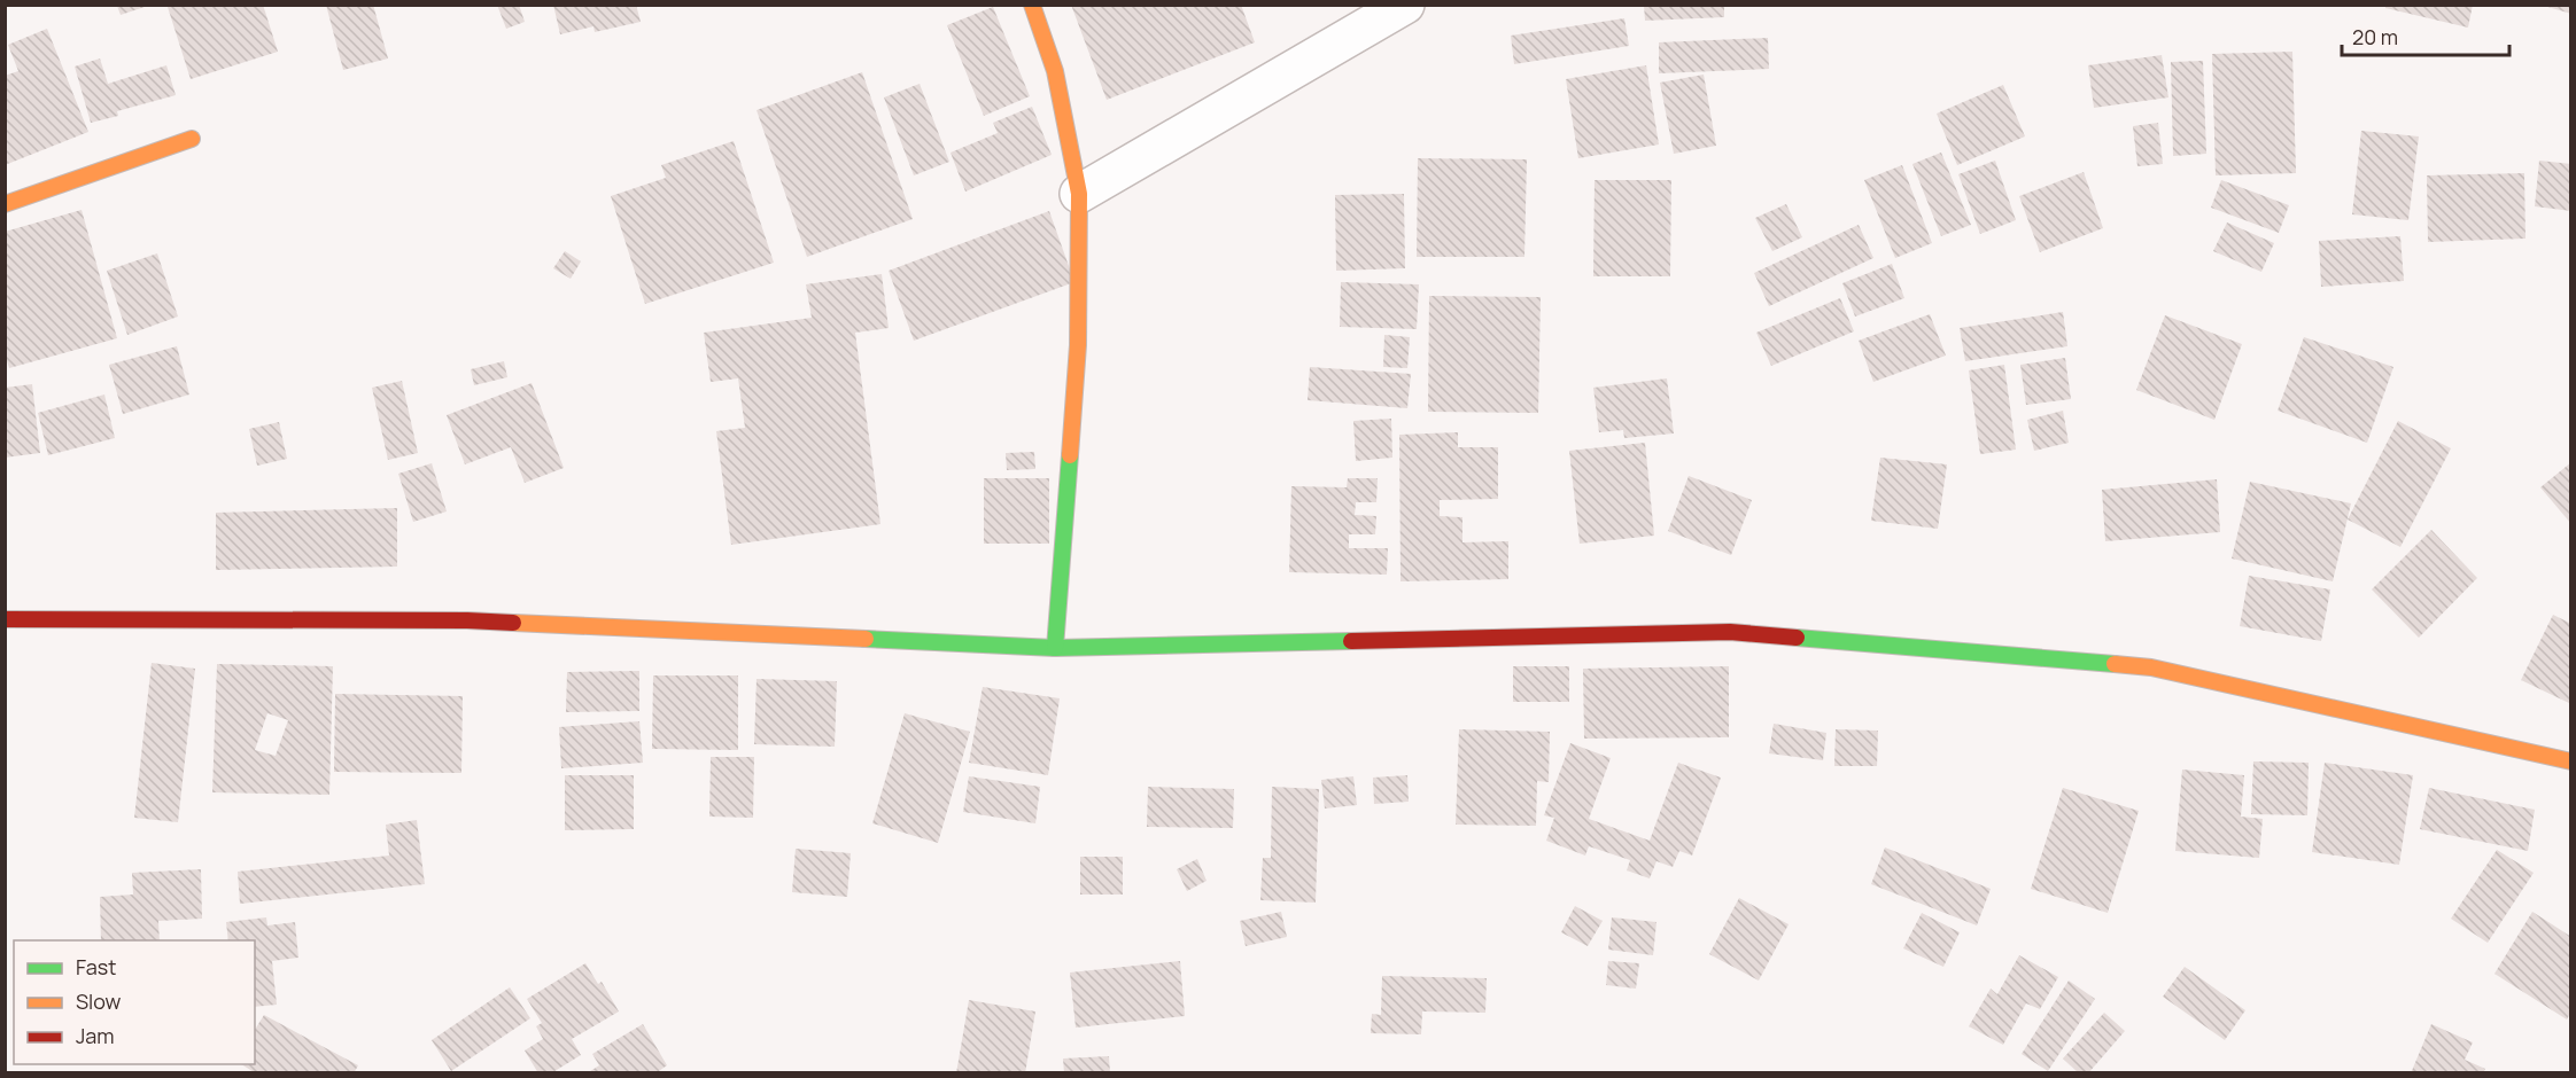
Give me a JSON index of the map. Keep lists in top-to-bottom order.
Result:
{
  "legend": ["Fast", "Slow", "Jam"],
  "scale_bar": "20 m"
}
